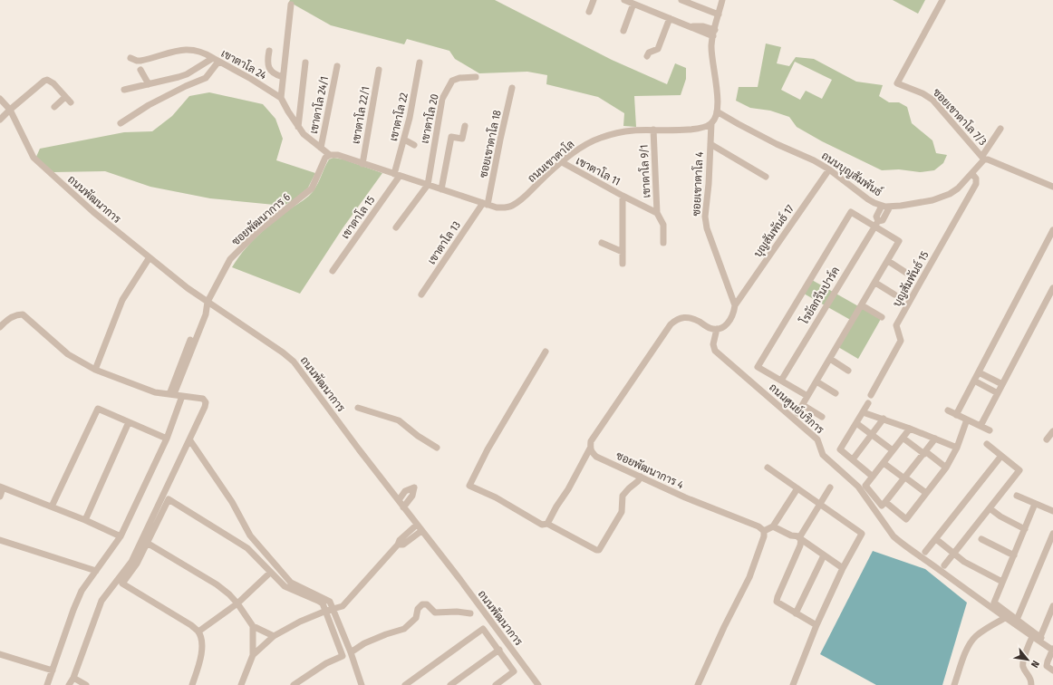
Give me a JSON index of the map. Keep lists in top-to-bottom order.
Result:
{
  "streets": {
    "street": [
      "เขาตาโล 24",
      "เขาตาโล 24/1",
      "เขาตาโล 22/1",
      "เขาตาโล 22",
      "ซอยเขาตาโล 7/3",
      "เขาตาโล 20",
      "ซอยเขาตาโล 18",
      "ถนนเขาตาโล",
      "เขาตาโล 11",
      "เขาตาโล 9/1",
      "ถนนบุญสัมพันธ์",
      "ซอยเขาตาโล 4",
      "ถนนพัฒนาการ",
      "เขาตาโล 15",
      "ซอยพัฒนาการ 6",
      "บุญสัมพันธ์ 17",
      "เขาตาโล 13",
      "บุญสัมพันธ์ 15",
      "โรยัลกรีนปาร์ค",
      "ถนนศูนย์บริการ",
      "ซอยพัฒนาการ 4"
    ]
  },
  "crossings": [
    ["เขาตาโล 24", "เขาตาโล 24/1"],
    ["เขาตาโล 24", "ถนนเขาตาโล"],
    ["เขาตาโล 24", "ซอยพัฒนาการ 6"],
    ["เขาตาโล 22/1", "ถนนเขาตาโล"],
    ["เขาตาโล 22", "ถนนเขาตาโล"],
    ["เขาตาโล 22", "เขาตาโล 15"],
    ["ซอยเขาตาโล 7/3", "ถนนบุญสัมพันธ์"],
    ["เขาตาโล 20", "ถนนเขาตาโล"],
    ["ซอยเขาตาโล 18", "ถนนเขาตาโล"],
    ["ซอยเขาตาโล 18", "เขาตาโล 13"],
    ["ถนนเขาตาโล", "เขาตาโล 11"],
    ["ถนนเขาตาโล", "เขาตาโล 9/1"],
    ["ถนนเขาตาโล", "ซอยเขาตาโล 4"],
    ["ถนนเขาตาโล", "เขาตาโล 15"],
    ["ถนนเขาตาโล", "ซอยพัฒนาการ 6"],
    ["ถนนเขาตาโล", "เขาตาโล 13"],
    ["ถนนบุญสัมพันธ์", "บุญสัมพันธ์ 17"],
    ["ถนนบุญสัมพันธ์", "บุญสัมพันธ์ 15"],
    ["ถนนบุญสัมพันธ์", "โรยัลกรีนปาร์ค"],
    ["ซอยเขาตาโล 4", "บุญสัมพันธ์ 17"],
    ["ถนนพัฒนาการ", "ซอยพัฒนาการ 6"]
  ],
  "north": "bottom right"
}
